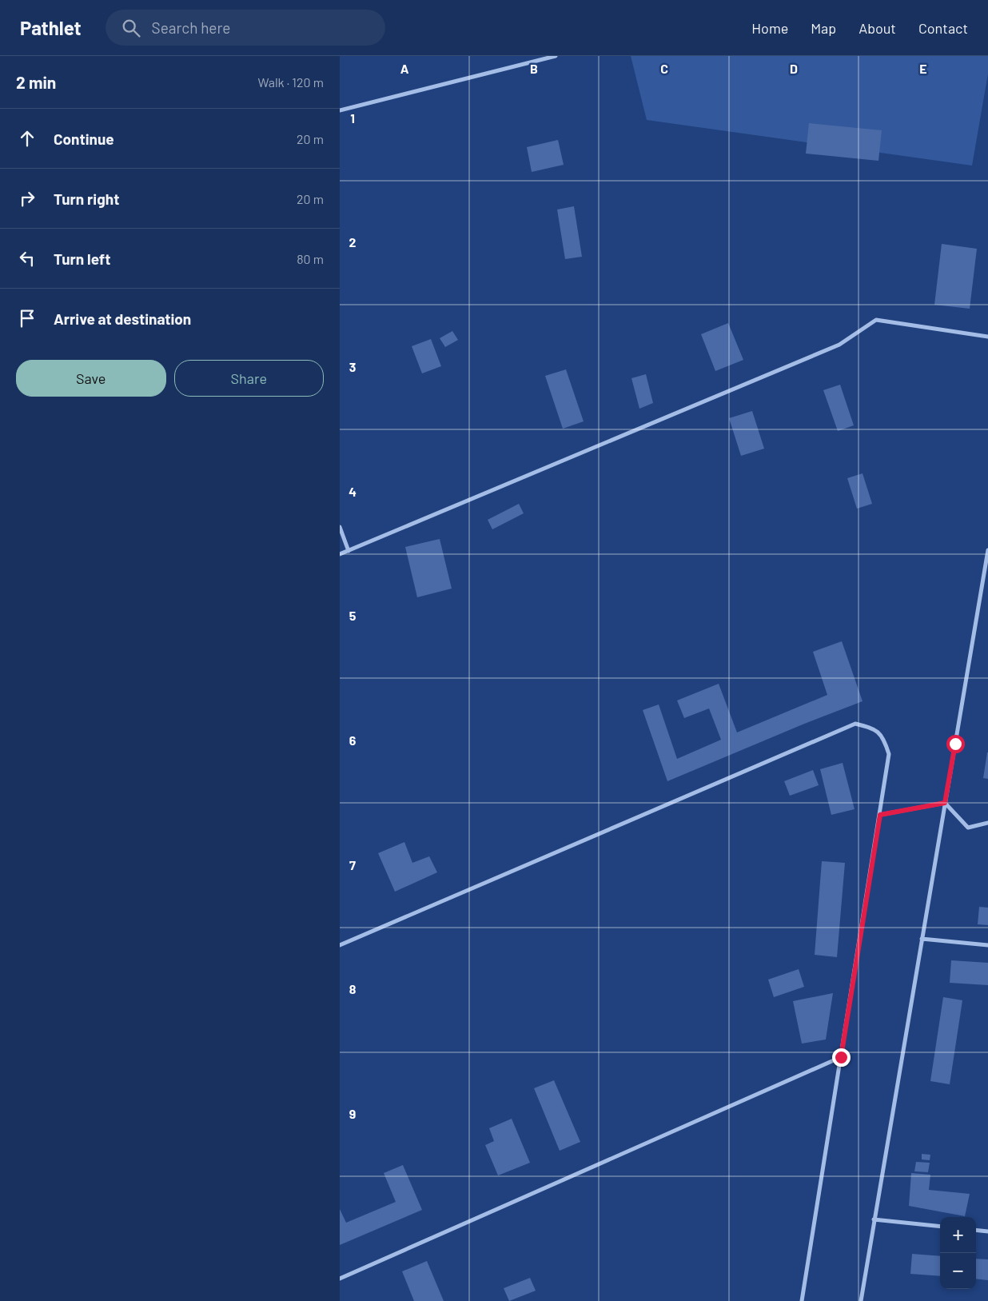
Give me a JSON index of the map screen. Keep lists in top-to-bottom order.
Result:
{
  "page": {
    "header": "Pathlet",
    "search": "Search here",
    "nav": [
      "Home",
      "Map",
      "About",
      "Contact"
    ],
    "heading": ["2 min", "Walk · 120 m"],
    "list": [
      ["Continue", "20 m"],
      ["Turn right", "20 m"],
      ["Turn left", "80 m"],
      "Arrive at destination"
    ],
    "buttons": ["Save", "Share"],
    "map_buttons": ["+", "−"]
  },
  "grid": {
    "columns": [
      "A",
      "B",
      "C",
      "D",
      "E"
    ],
    "rows": [
      "1",
      "2",
      "3",
      "4",
      "5",
      "6",
      "7",
      "8",
      "9"
    ]
  }
}
